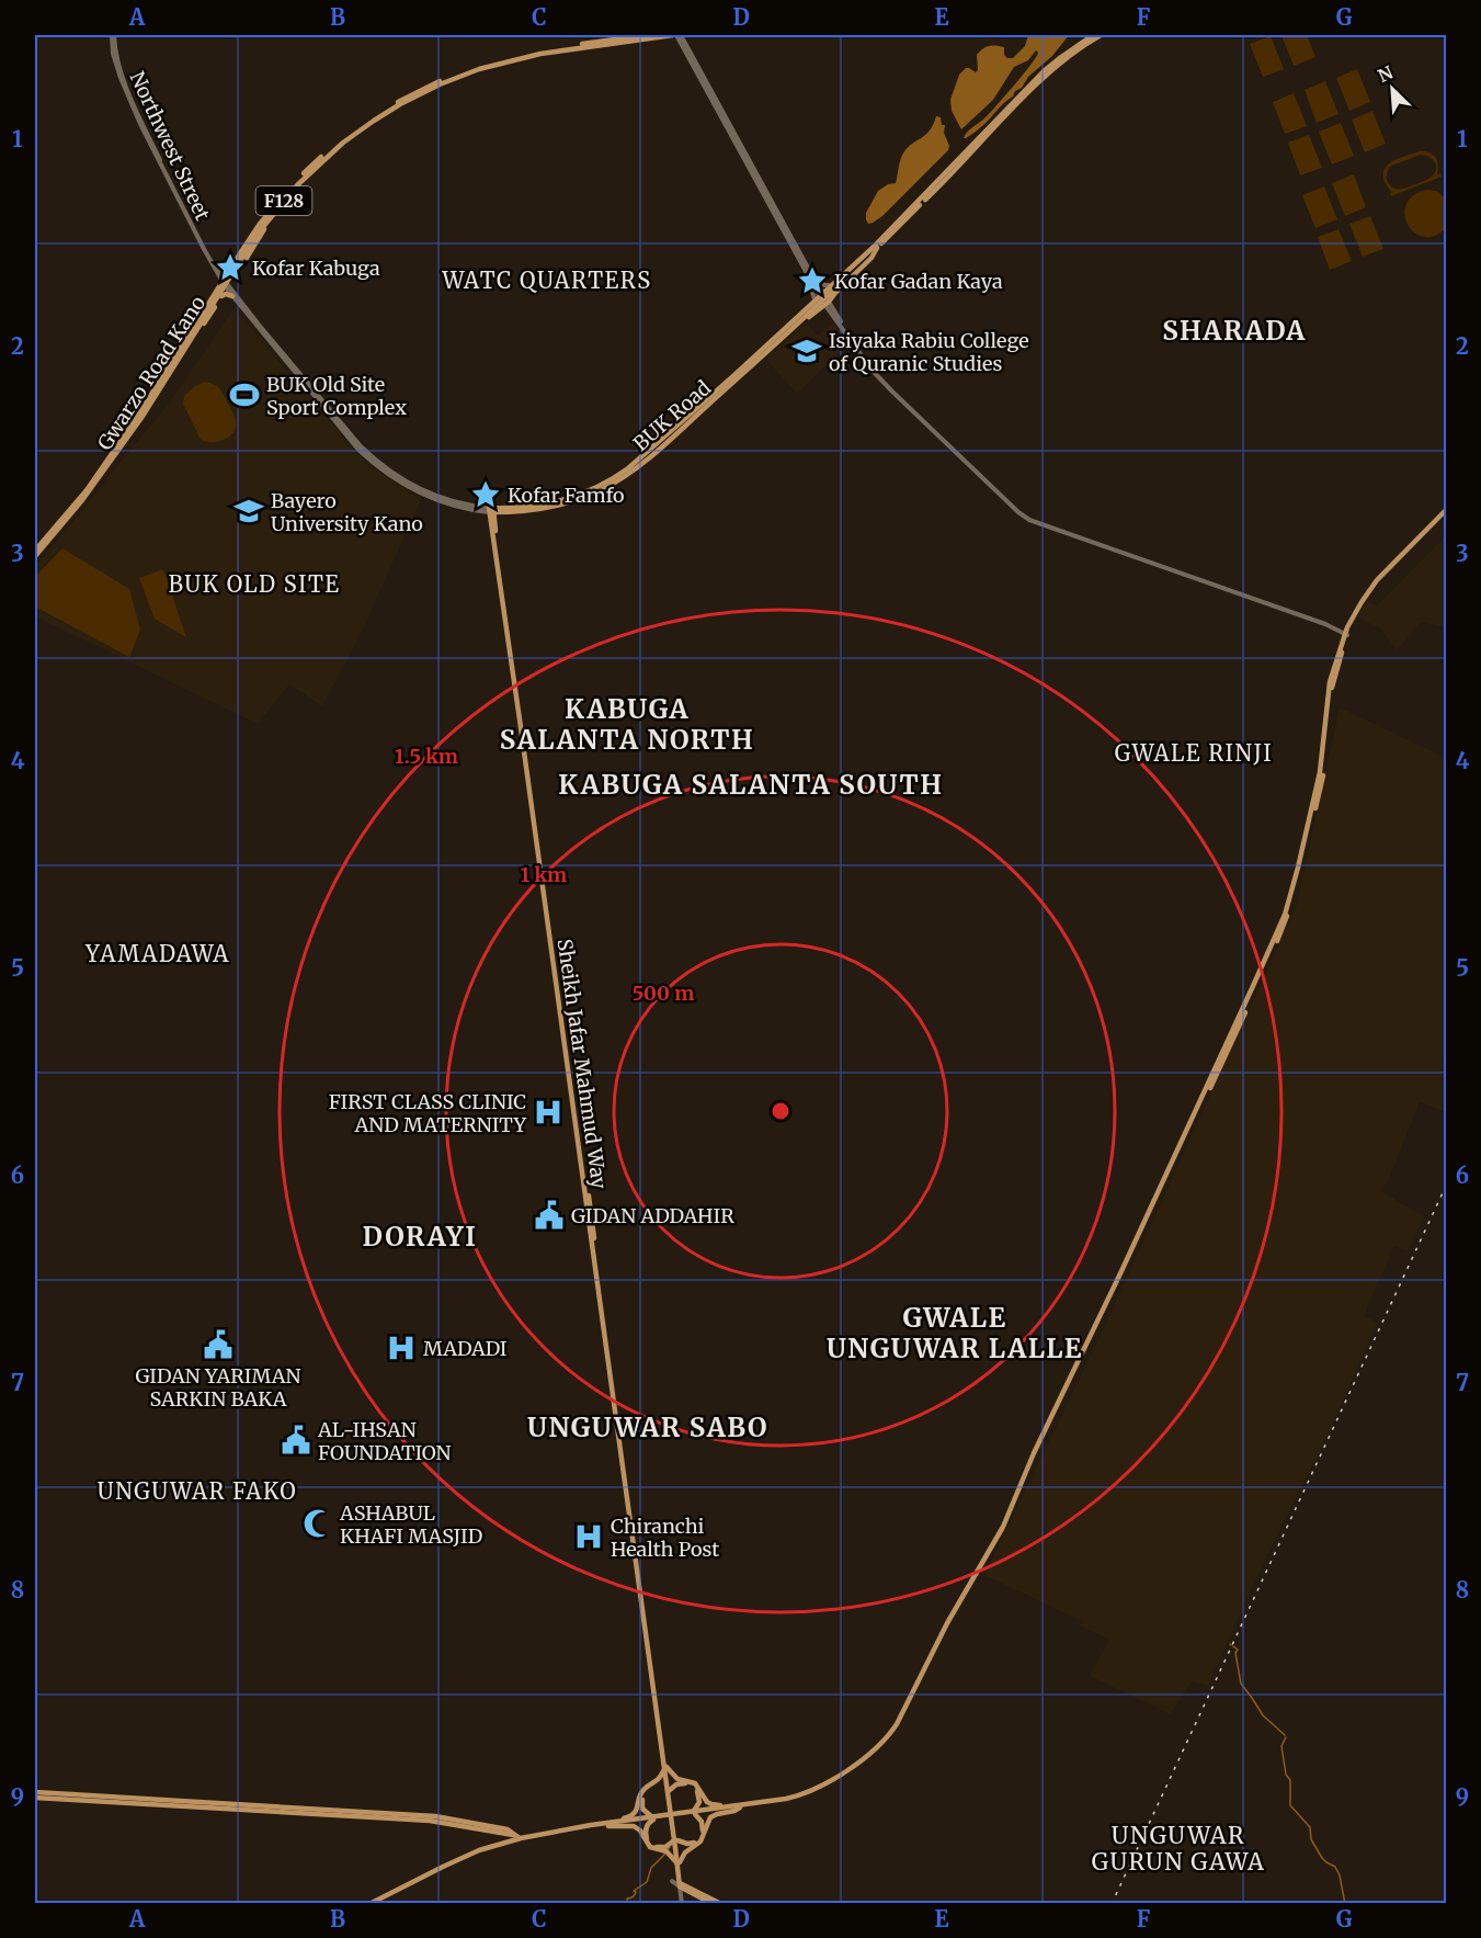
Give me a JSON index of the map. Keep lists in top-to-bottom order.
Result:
{
  "streets": {
    "main road": [
      "Northwest Street",
      "F128",
      "Gwarzo Road Kano",
      "BUK Road",
      "Sheikh Jafar Mahmud Way"
    ]
  },
  "crossings": [
    ["Northwest Street", "BUK Road"],
    ["F128", "Gwarzo Road Kano"],
    ["BUK Road", "Sheikh Jafar Mahmud Way"]
  ],
  "districts": [
    "WATC QUARTERS",
    "SHARADA",
    "BUK OLD SITE",
    "KABUGA SALANTA NORTH",
    "GWALE RINJI",
    "KABUGA SALANTA SOUTH",
    "YAMADAWA",
    "DORAYI",
    "GWALE UNGUWAR LALLE",
    "UNGUWAR SABO",
    "UNGUWAR FAKO",
    "UNGUWAR GURUN GAWA"
  ],
  "places": {
    "place": ["Kofar Kabuga", "Kofar Gadan Kaya", "Kofar Famfo"],
    "school or university": ["Isiyaka Rabiu College of Quranic Studies", "Bayero University Kano"],
    "sports": ["BUK Old Site Sport Complex"],
    "hospital": ["FIRST CLASS CLINIC AND MATERNITY", "MADADI", "Chiranchi Health Post"],
    "public building": ["GIDAN ADDAHIR", "GIDAN YARIMAN SARKIN BAKA", "AL-IHSAN FOUNDATION"],
    "mosque": ["ASHABUL KHAFI MASJID"]
  },
  "north": "top left",
  "grid": {
    "columns": [
      "A",
      "B",
      "C",
      "D",
      "E",
      "F",
      "G"
    ],
    "rows": [
      "1",
      "2",
      "3",
      "4",
      "5",
      "6",
      "7",
      "8",
      "9"
    ]
  },
  "rings": ["1.5 km", "1 km", "500 m"]
}
